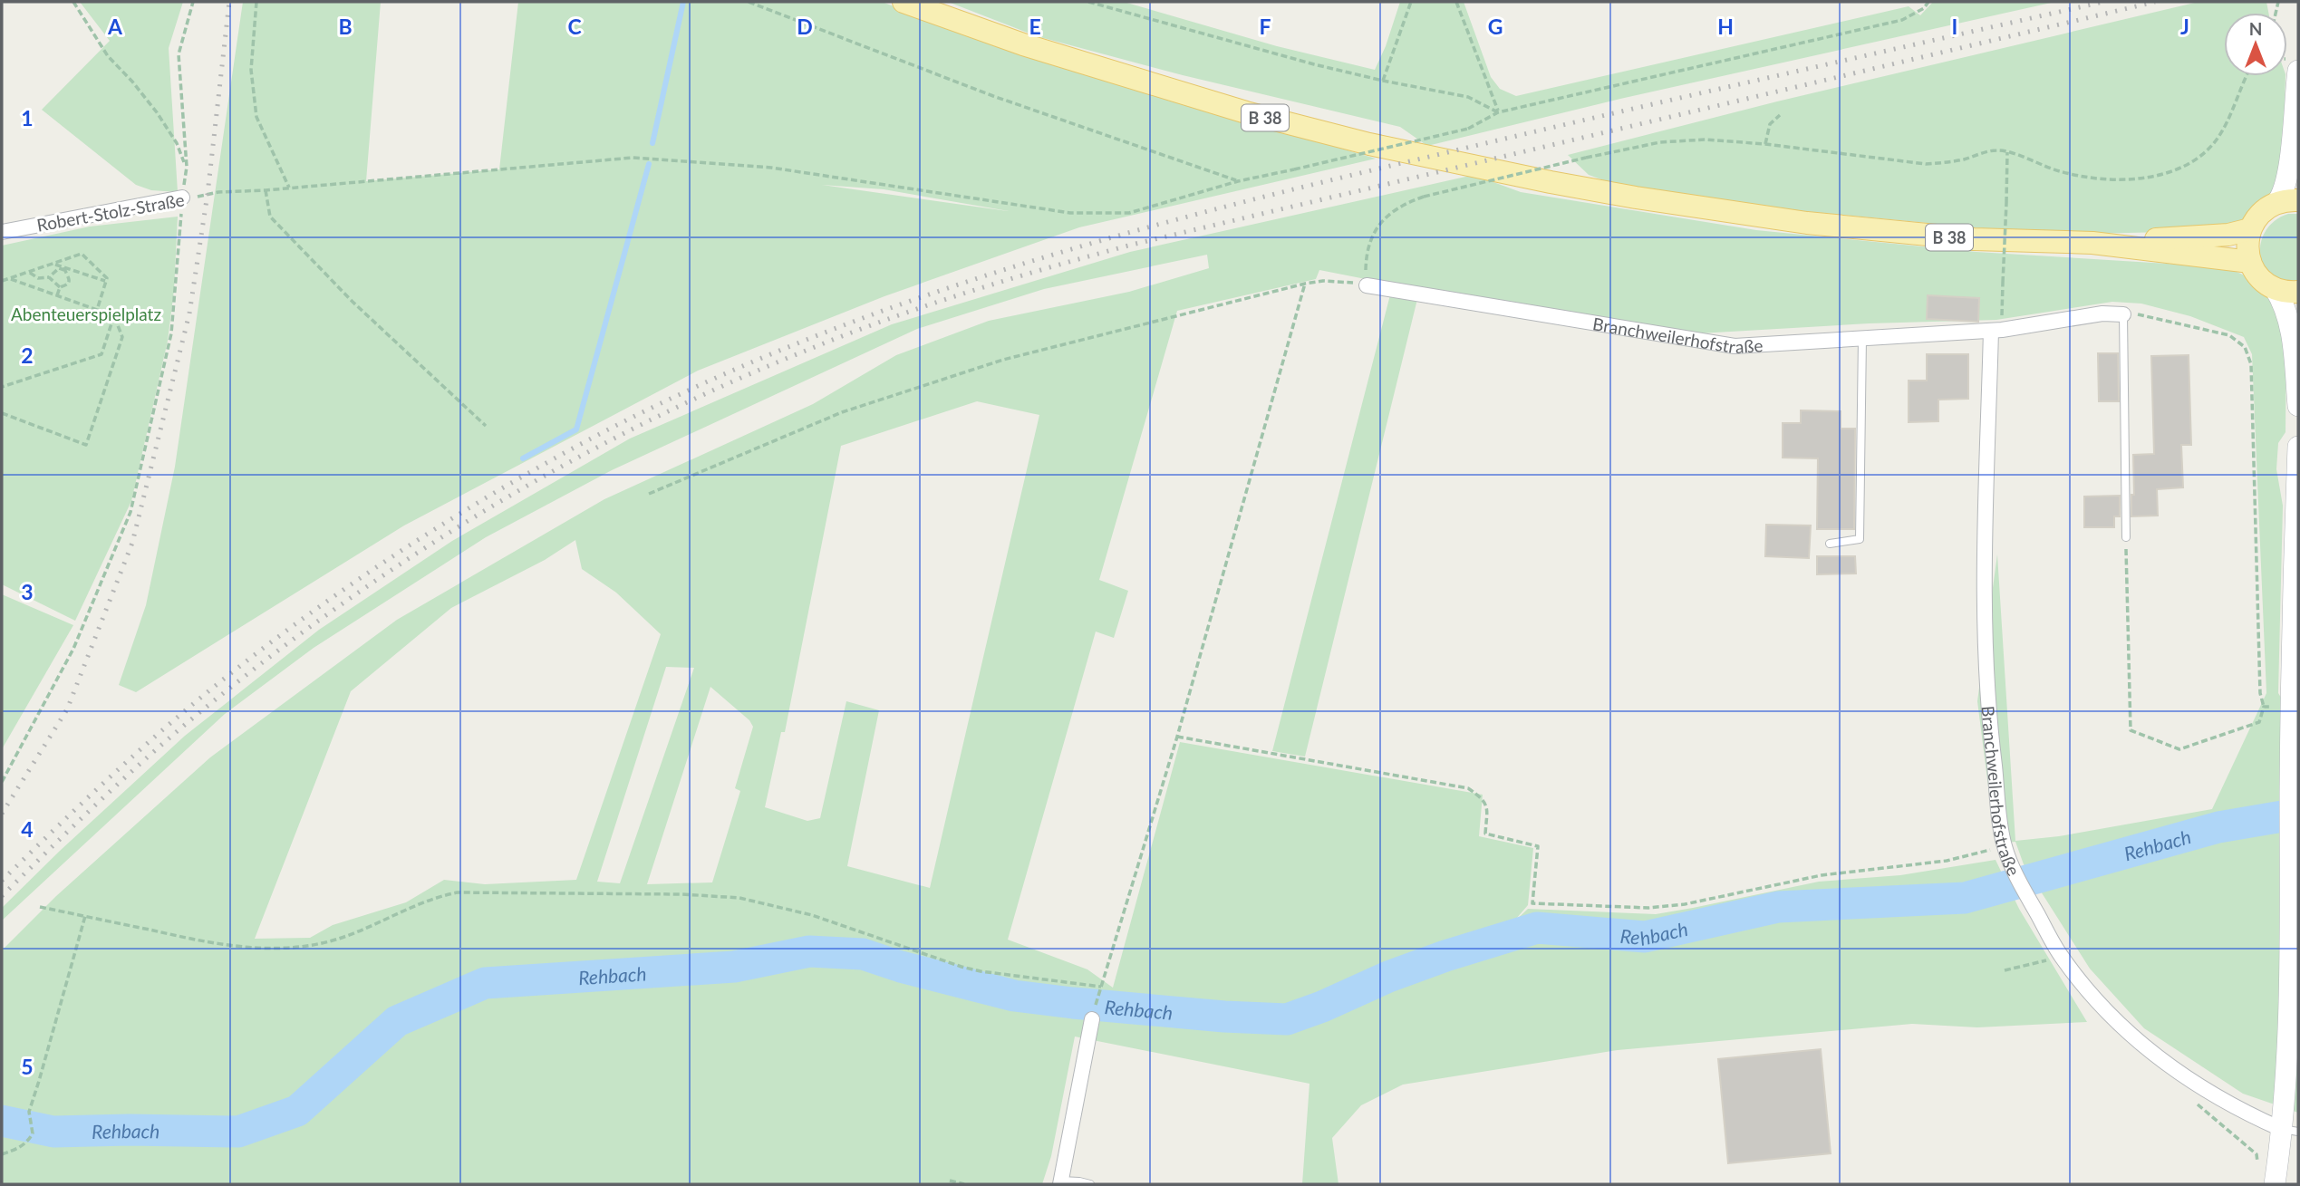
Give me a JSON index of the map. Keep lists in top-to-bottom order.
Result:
{
  "streets": {
    "main road": ["B 38"],
    "street": ["Robert-Stolz-Straße", "Branchweilerhofstraße"]
  },
  "water": ["Rehbach"],
  "parks": ["Abenteuerspielplatz"],
  "north": "top",
  "grid": {
    "columns": [
      "A",
      "B",
      "C",
      "D",
      "E",
      "F",
      "G",
      "H",
      "I",
      "J"
    ],
    "rows": [
      "1",
      "2",
      "3",
      "4",
      "5"
    ]
  }
}
